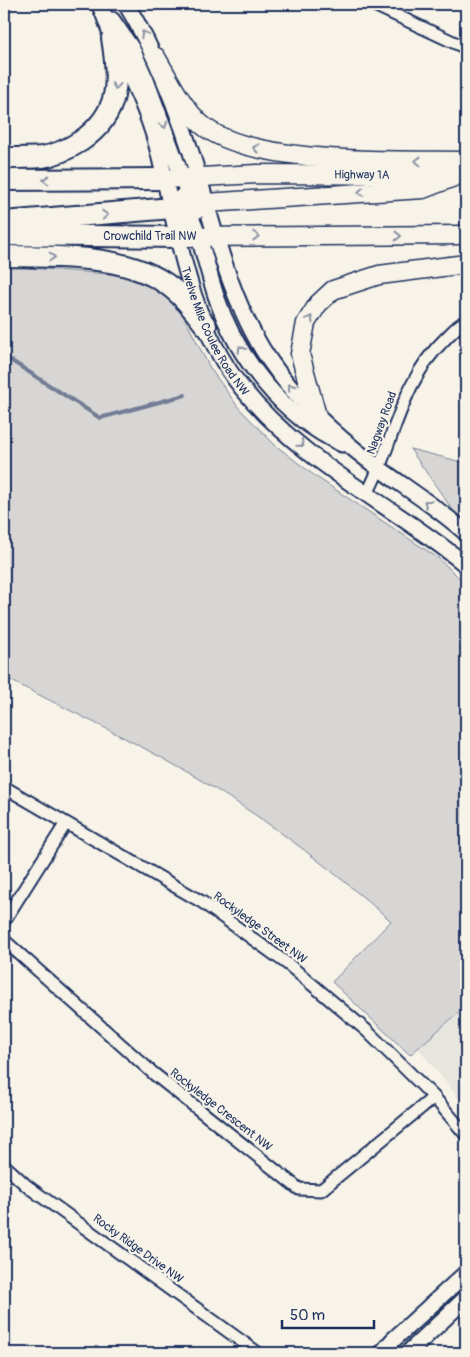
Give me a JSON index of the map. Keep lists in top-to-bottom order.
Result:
{
  "streets": {
    "highway": ["Crowchild Trail NW"],
    "main road": ["Highway 1A", "Twelve Mile Coulee Road NW"],
    "street": [
      "Nagway Road",
      "Rockyledge Street NW",
      "Rockyledge Crescent NW",
      "Rocky Ridge Drive NW"
    ]
  },
  "crossings": [
    ["Crowchild Trail NW", "Twelve Mile Coulee Road NW"],
    ["Twelve Mile Coulee Road NW", "Nagway Road"],
    ["Rockyledge Street NW", "Rockyledge Crescent NW"]
  ],
  "scale_bar": "50 m"
}
